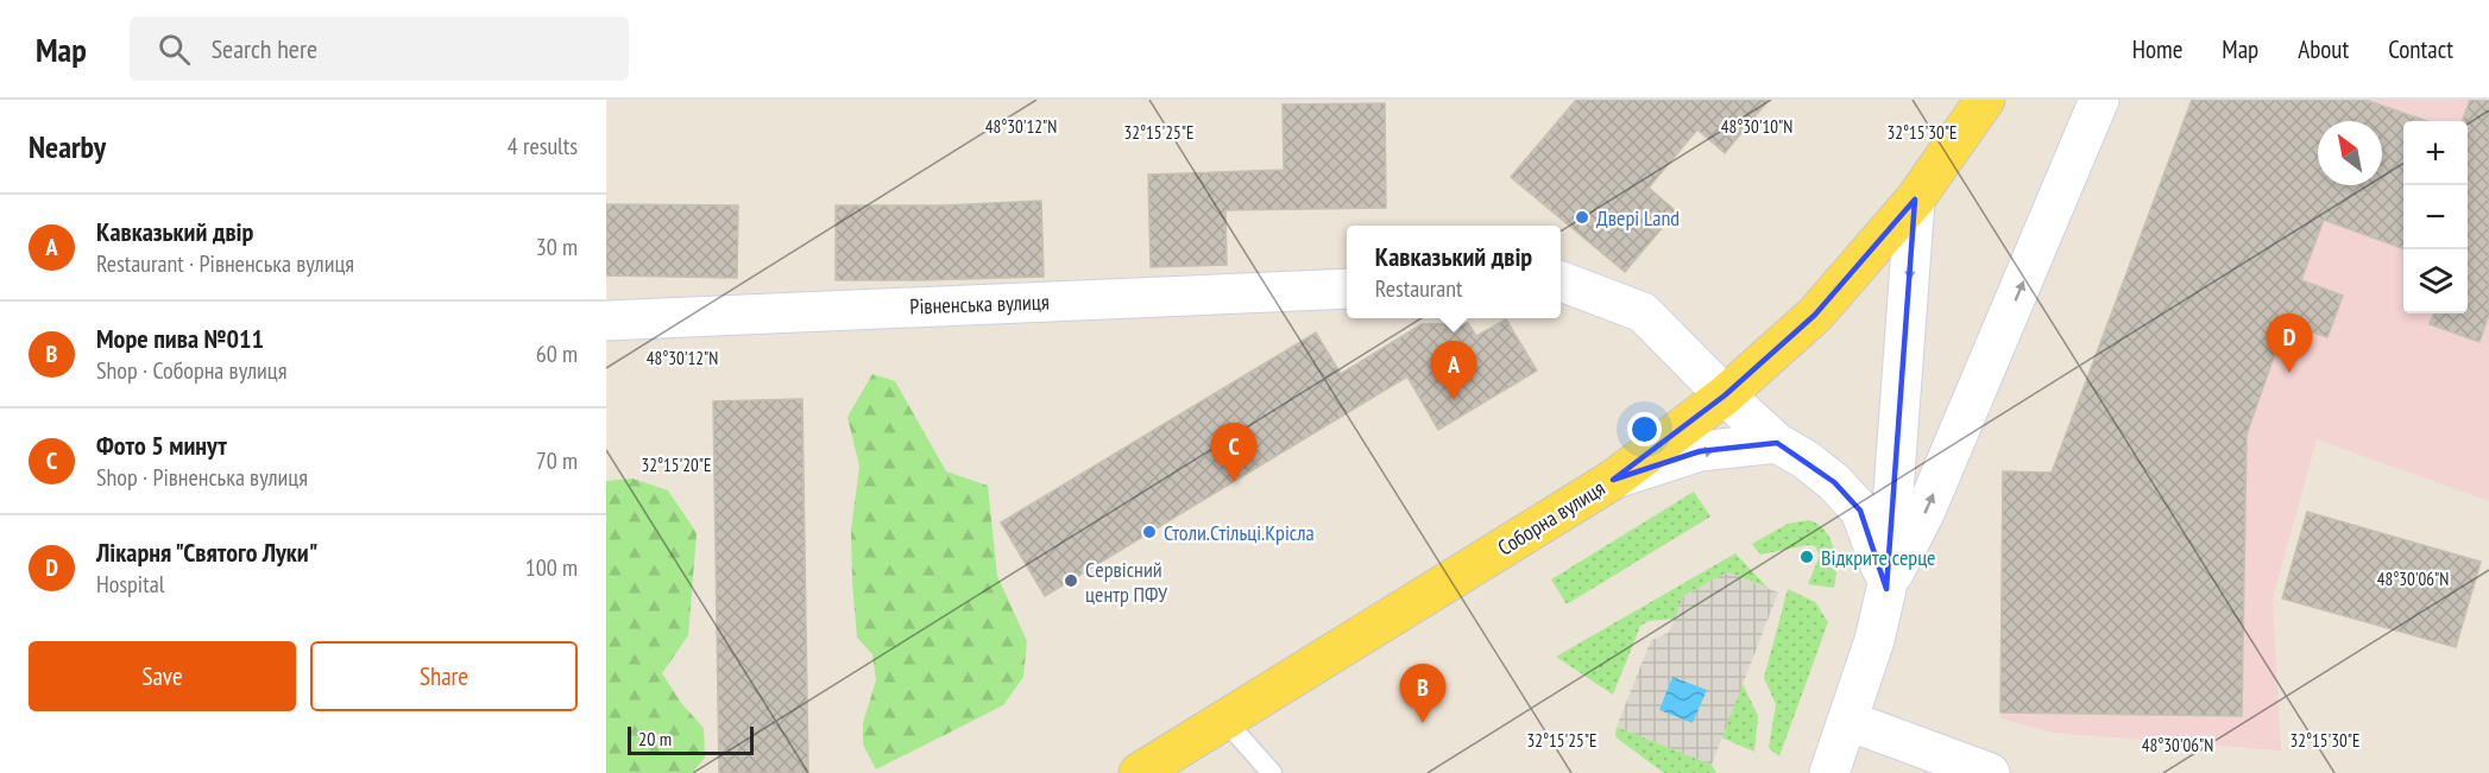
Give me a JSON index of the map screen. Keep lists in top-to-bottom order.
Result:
{
  "streets": {
    "main road": ["Рівненська вулиця", "Соборна вулиця"]
  },
  "places": [
    "Двері Land",
    "Столи.Стільці.Крісла",
    "Відкрите серце",
    "Cервісний центр ПФУ"
  ],
  "scale_bar": "20 m",
  "north": "top left",
  "page": {
    "header": "Map",
    "search": "Search here",
    "nav": [
      "Home",
      "Map",
      "About",
      "Contact"
    ],
    "heading": ["Nearby", "4 results"],
    "map_buttons": ["+", "−"],
    "list": [
      {
        "mark": "A",
        "name": "Кавказький двір",
        "note": "Restaurant · Рівненська вулиця",
        "value": "30 m"
      },
      {
        "mark": "B",
        "name": "Море пива №011",
        "note": "Shop · Соборна вулиця",
        "value": "60 m"
      },
      {
        "mark": "C",
        "name": "Фото 5 минут",
        "note": "Shop · Рівненська вулиця",
        "value": "70 m"
      },
      {
        "mark": "D",
        "name": "Лікарня \"Святого Луки\"",
        "note": "Hospital",
        "value": "100 m"
      }
    ],
    "popup": ["Кавказький двір", "Restaurant"],
    "pins": [
      "D",
      "A",
      "C",
      "B"
    ],
    "buttons": ["Save", "Share"],
    "scale": "20 m"
  },
  "coordinates": [
    "48°30'12\"N",
    "48°30'10\"N",
    "32°15'25\"E",
    "32°15'30\"E",
    "32°15'20\"E",
    "48°30'06\"N"
  ]
}
